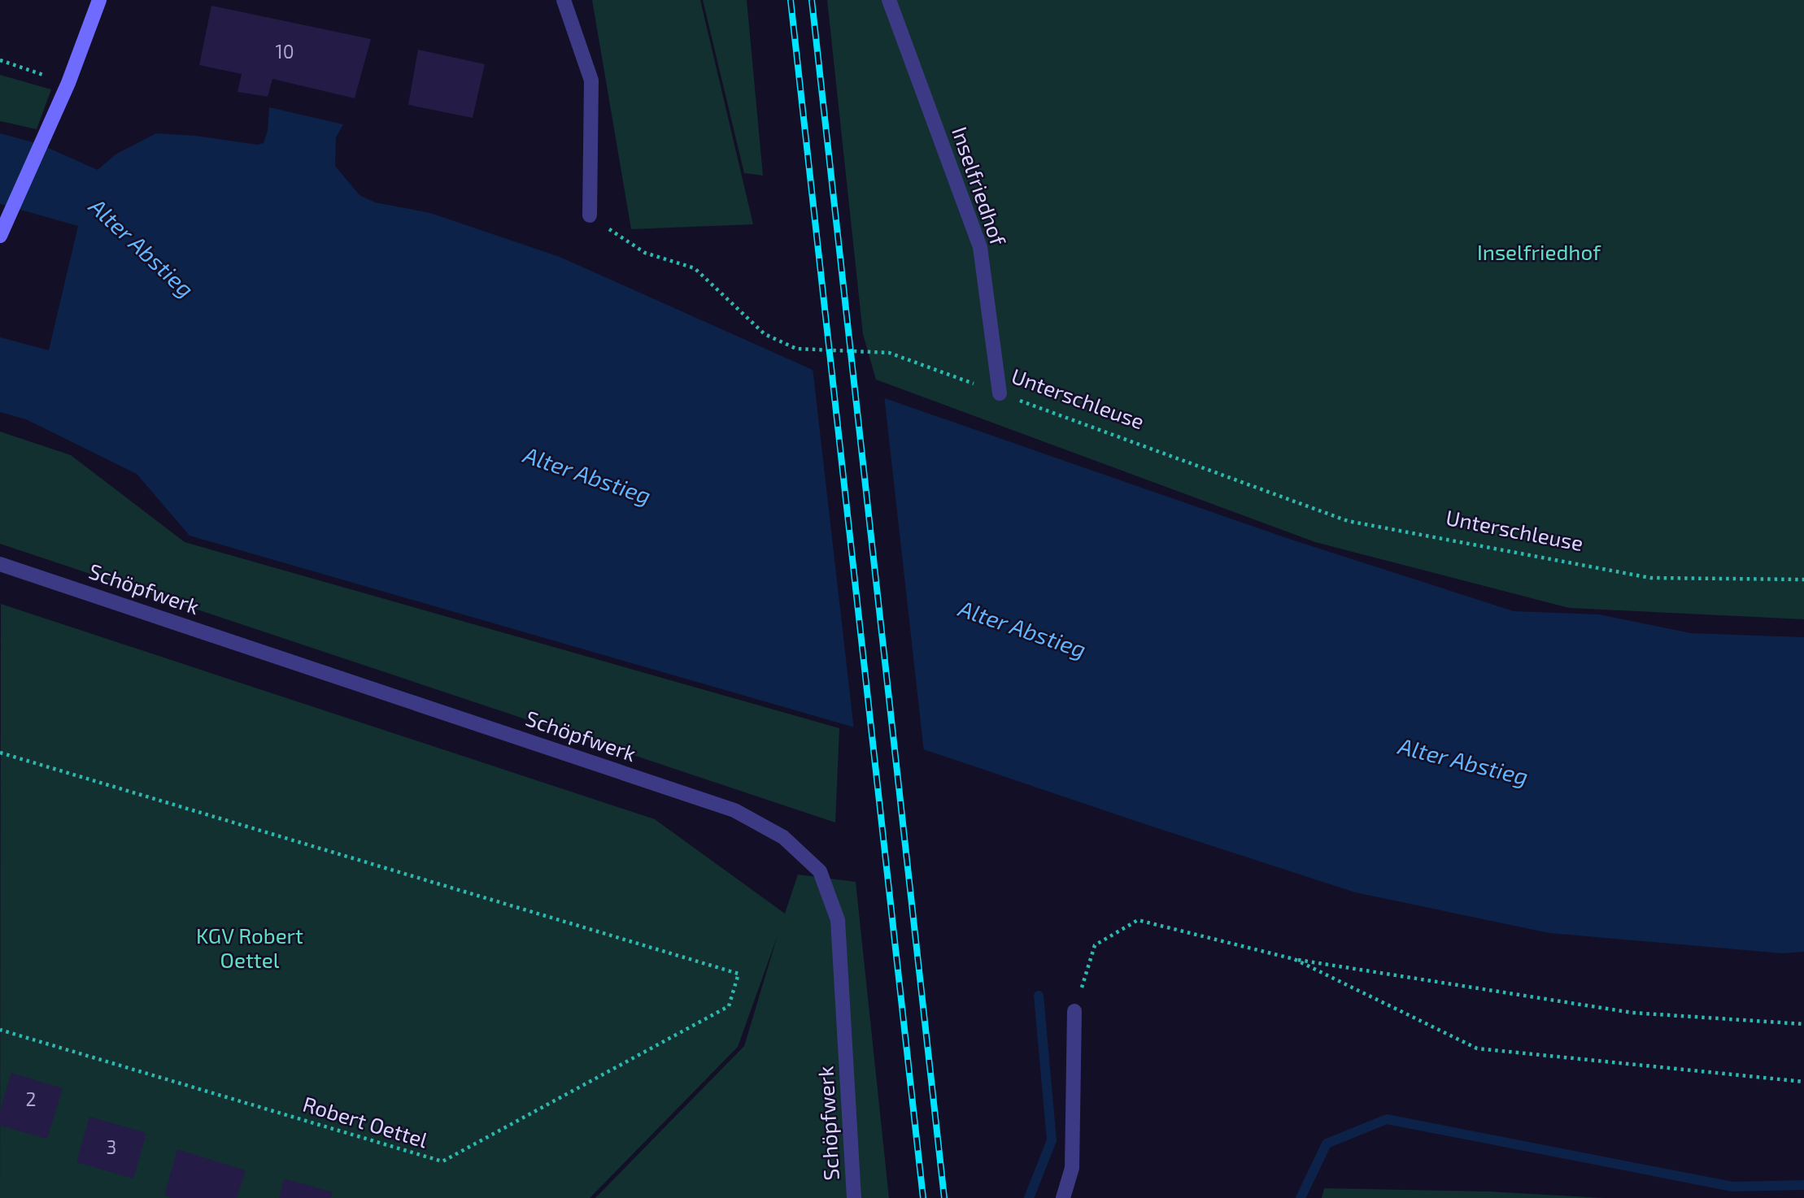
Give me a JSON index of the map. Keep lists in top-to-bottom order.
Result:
{
  "streets": {
    "street": ["Inselfriedhof", "Schöpfwerk"],
    "path": ["Unterschleuse", "Robert Oettel"]
  },
  "crossings": [
    ["Inselfriedhof", "Unterschleuse"]
  ],
  "water": ["Alter Abstieg"],
  "parks": ["Inselfriedhof", "KGV Robert Oettel"],
  "house_numbers": ["10", "2", "3"]
}
